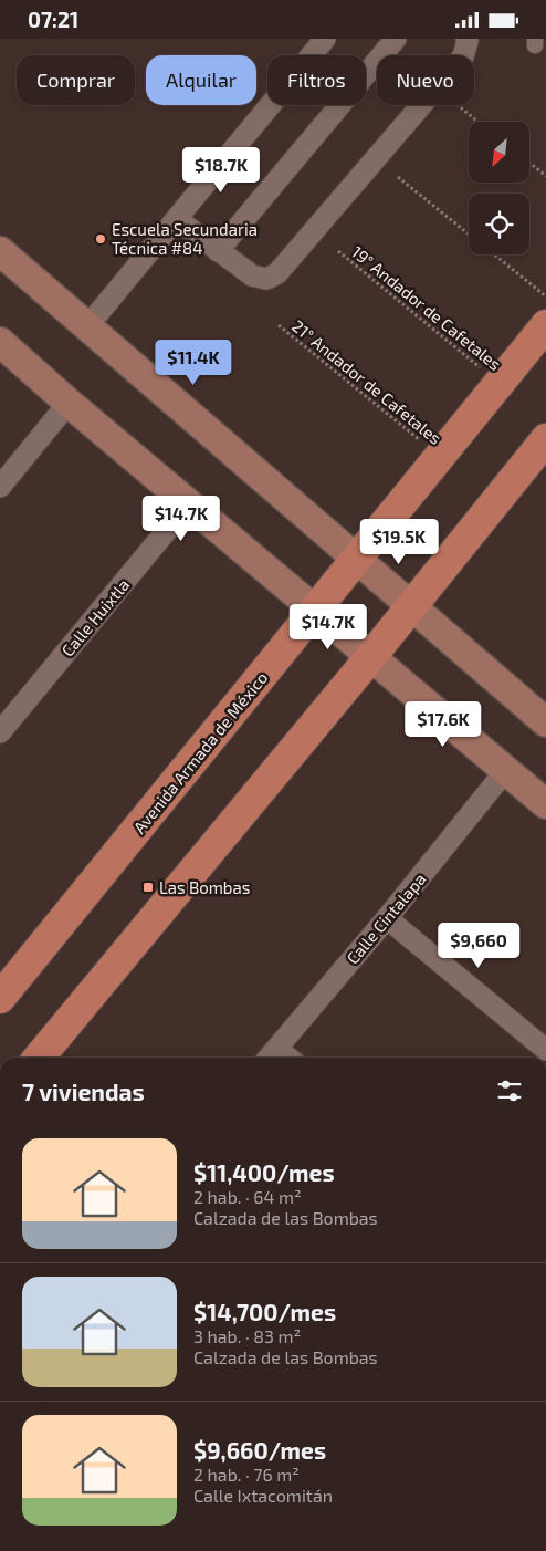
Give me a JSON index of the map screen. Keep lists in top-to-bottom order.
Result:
{
  "streets": {
    "main road": ["Avenida Armada de México"],
    "street": ["Calle Huixtla", "Calle Cintalapa"],
    "path": ["19° Andador de Cafetales", "21° Andador de Cafetales"]
  },
  "crossings": [
    ["19° Andador de Cafetales", "Avenida Armada de México"],
    ["21° Andador de Cafetales", "Avenida Armada de México"]
  ],
  "places": {
    "other": ["Escuela Secundaria Técnica #84"],
    "transit": ["Las Bombas"]
  },
  "north": "bottom left",
  "page": {
    "status": "07:21",
    "chip": [
      "Comprar",
      "Alquilar",
      "Filtros",
      "Nuevo"
    ],
    "price": [
      "$18.7K",
      "$11.4K",
      "$14.7K",
      "$19.5K",
      "$14.7K",
      "$17.6K",
      "$9,660"
    ],
    "heading": "7 viviendas",
    "list": [
      {
        "name": "$11,400/mes",
        "note": "2 hab. · 64 m² · Calzada de las Bombas"
      },
      {
        "name": "$14,700/mes",
        "note": "3 hab. · 83 m² · Calzada de las Bombas"
      },
      {
        "name": "$9,660/mes",
        "note": "2 hab. · 76 m² · Calle Ixtacomitán"
      }
    ]
  }
}
